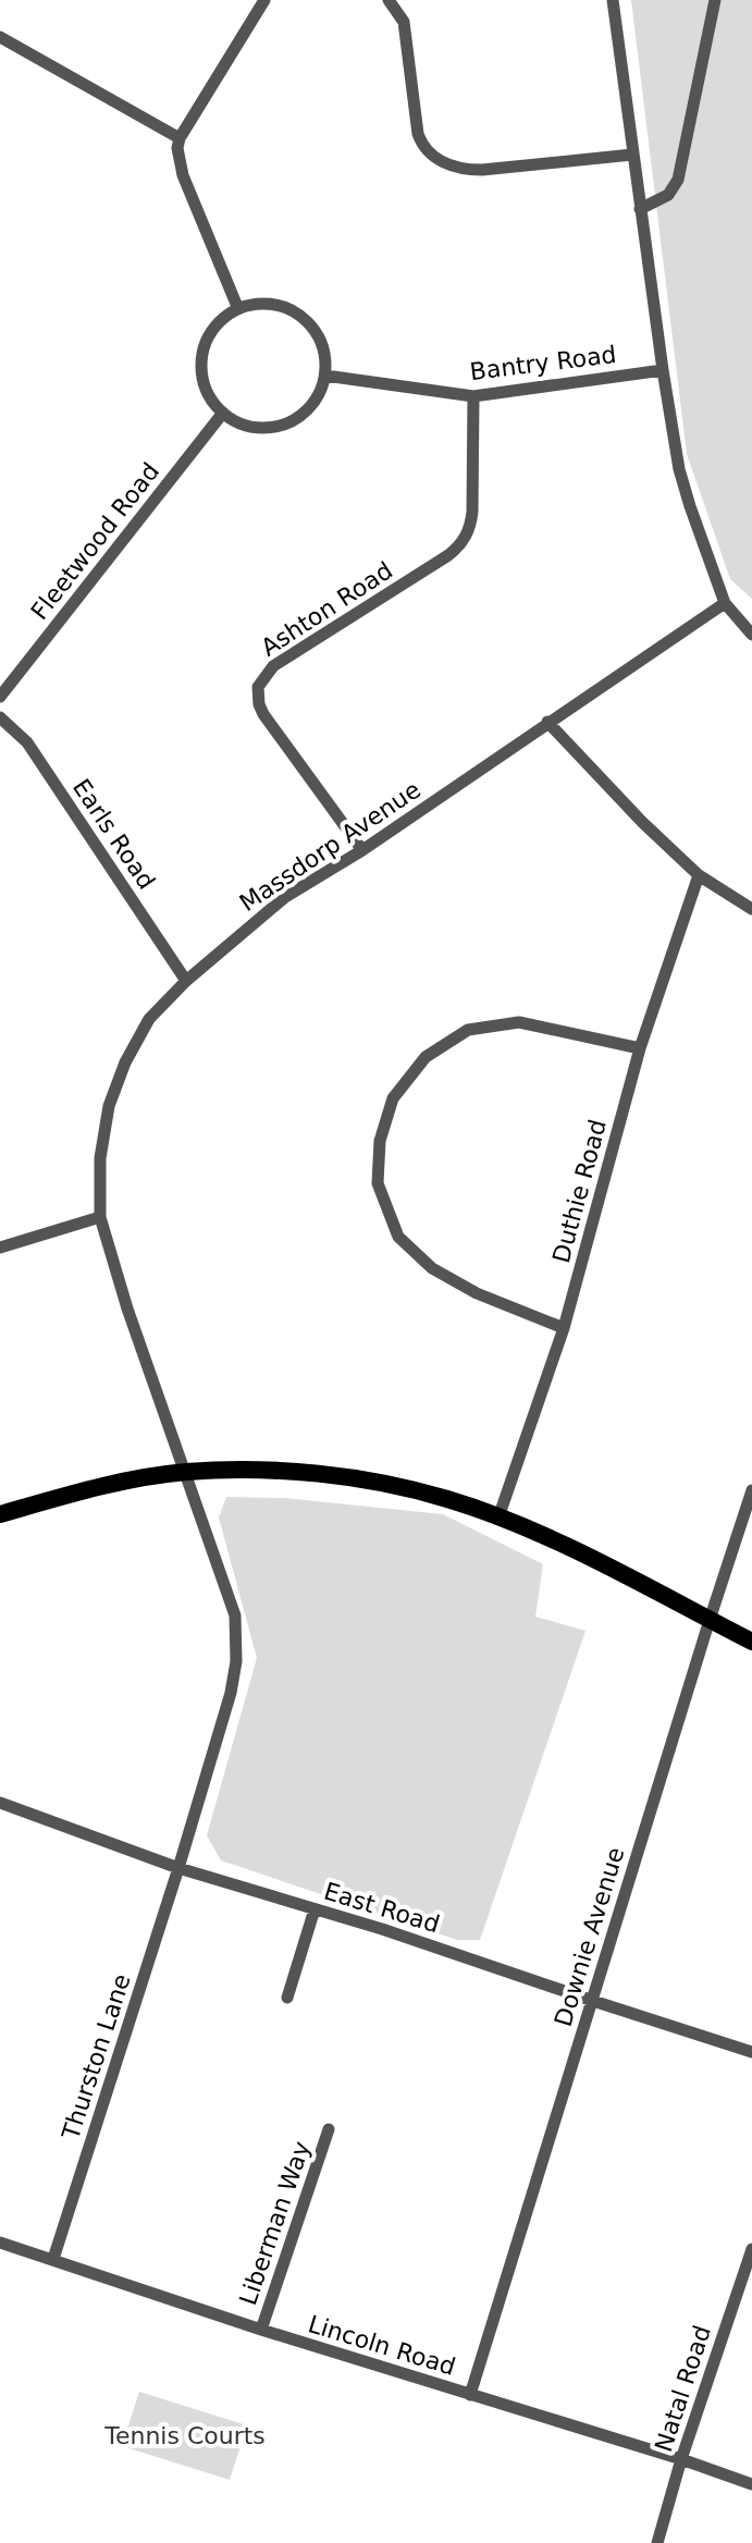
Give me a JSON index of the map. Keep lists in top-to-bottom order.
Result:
{
  "streets": {
    "street": [
      "Bantry Road",
      "Fleetwood Road",
      "Ashton Road",
      "Earls Road",
      "Massdorp Avenue",
      "Duthie Road",
      "East Road",
      "Downie Avenue",
      "Thurston Lane",
      "Liberman Way",
      "Lincoln Road",
      "Natal Road"
    ]
  },
  "crossings": [
    ["Bantry Road", "Fleetwood Road"],
    ["Bantry Road", "Ashton Road"],
    ["Ashton Road", "Massdorp Avenue"],
    ["Earls Road", "Massdorp Avenue"],
    ["Massdorp Avenue", "Thurston Lane"],
    ["East Road", "Downie Avenue"],
    ["East Road", "Thurston Lane"],
    ["Downie Avenue", "Lincoln Road"],
    ["Thurston Lane", "Lincoln Road"],
    ["Liberman Way", "Lincoln Road"],
    ["Lincoln Road", "Natal Road"]
  ],
  "parks": ["Tennis Courts"]
}
